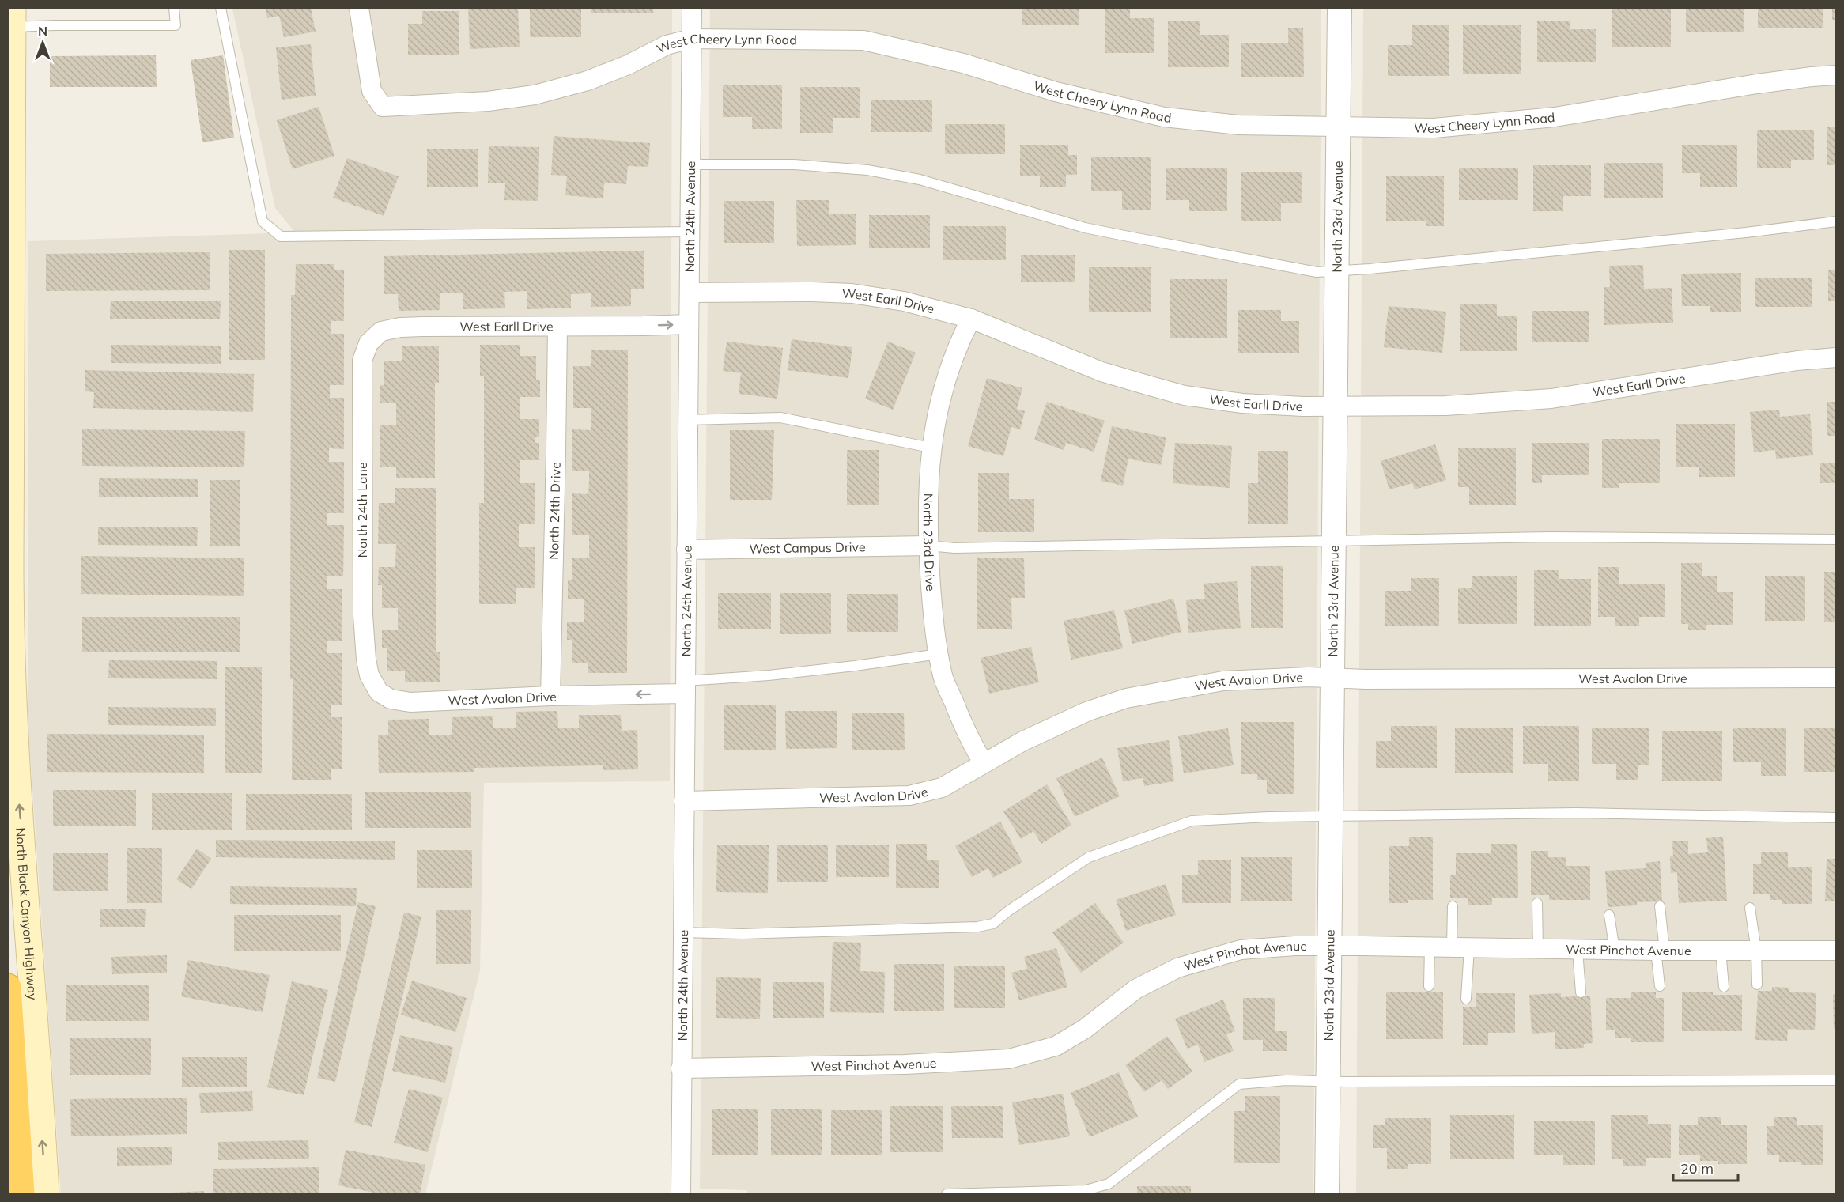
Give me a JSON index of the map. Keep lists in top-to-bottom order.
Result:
{
  "streets": {
    "main road": ["North Black Canyon Highway"],
    "street": [
      "West Cheery Lynn Road",
      "North 24th Avenue",
      "North 23rd Avenue",
      "West Earll Drive",
      "North 24th Lane",
      "North 24th Drive",
      "North 23rd Drive",
      "West Campus Drive",
      "West Avalon Drive",
      "West Pinchot Avenue"
    ]
  },
  "crossings": [
    ["West Cheery Lynn Road", "North 24th Avenue"],
    ["West Cheery Lynn Road", "North 23rd Avenue"],
    ["North 24th Avenue", "West Earll Drive"],
    ["North 24th Avenue", "West Campus Drive"],
    ["North 24th Avenue", "West Avalon Drive"],
    ["North 24th Avenue", "West Pinchot Avenue"],
    ["North 23rd Avenue", "West Earll Drive"],
    ["North 23rd Avenue", "West Avalon Drive"],
    ["North 23rd Avenue", "West Pinchot Avenue"],
    ["West Earll Drive", "North 24th Lane"],
    ["West Earll Drive", "North 24th Drive"],
    ["West Earll Drive", "North 23rd Drive"],
    ["North 24th Lane", "West Avalon Drive"],
    ["North 24th Drive", "West Avalon Drive"],
    ["North 23rd Drive", "West Campus Drive"],
    ["North 23rd Drive", "West Avalon Drive"]
  ],
  "one_way": ["North Black Canyon Highway"],
  "scale_bar": "20 m",
  "north": "top"
}
